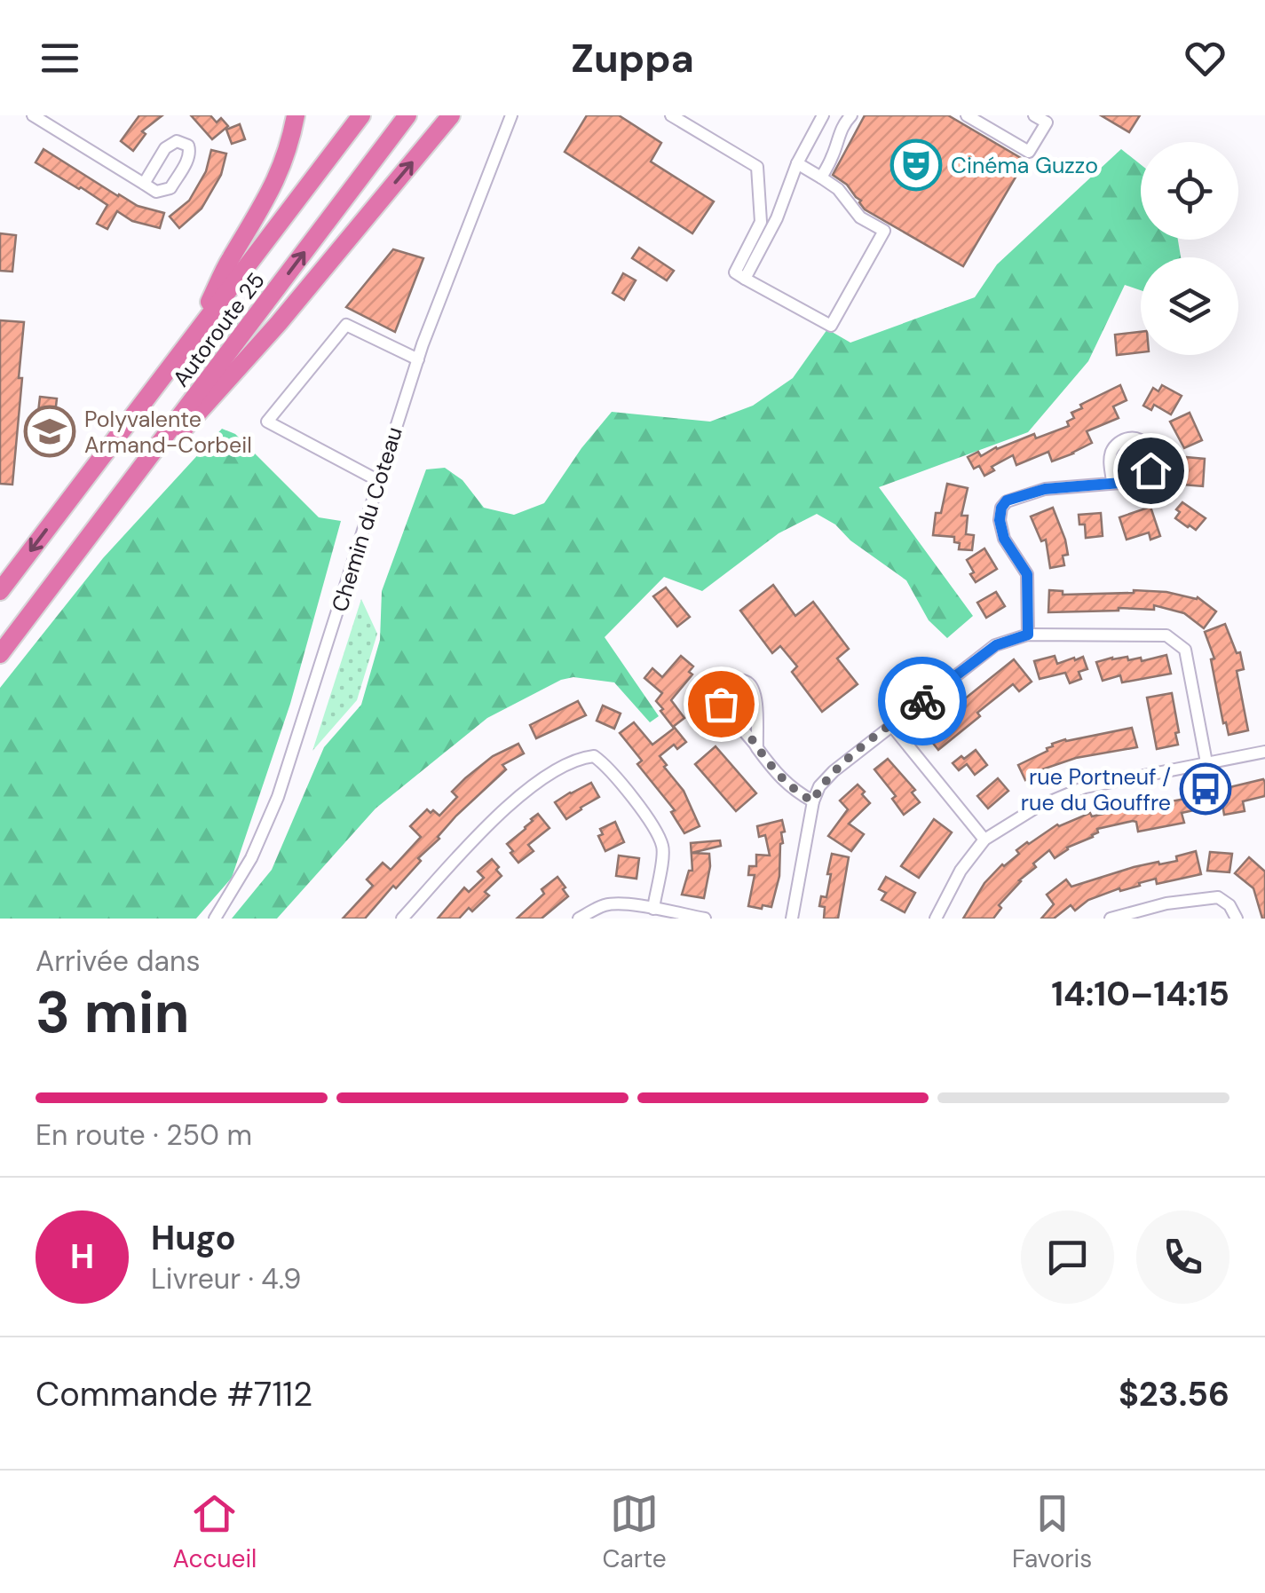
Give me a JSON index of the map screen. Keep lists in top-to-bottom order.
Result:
{
  "streets": {
    "highway": ["Autoroute 25"],
    "street": ["Chemin du Coteau"]
  },
  "places": {
    "theatre": ["Cinéma Guzzo"],
    "school or university": ["Polyvalente Armand-Corbeil"],
    "bus stop": ["rue Portneuf / rue du Gouffre"]
  },
  "page": {
    "header": "Zuppa",
    "heading": ["3 min", "Arrivée dans", "14:10–14:15"],
    "panel": [
      "Hugo",
      "Livreur · 4.9",
      "Commande #7112",
      "$23.56"
    ],
    "bar": "En route · 250 m",
    "round": "H",
    "tabs": ["Accueil", "Carte", "Favoris"]
  }
}
